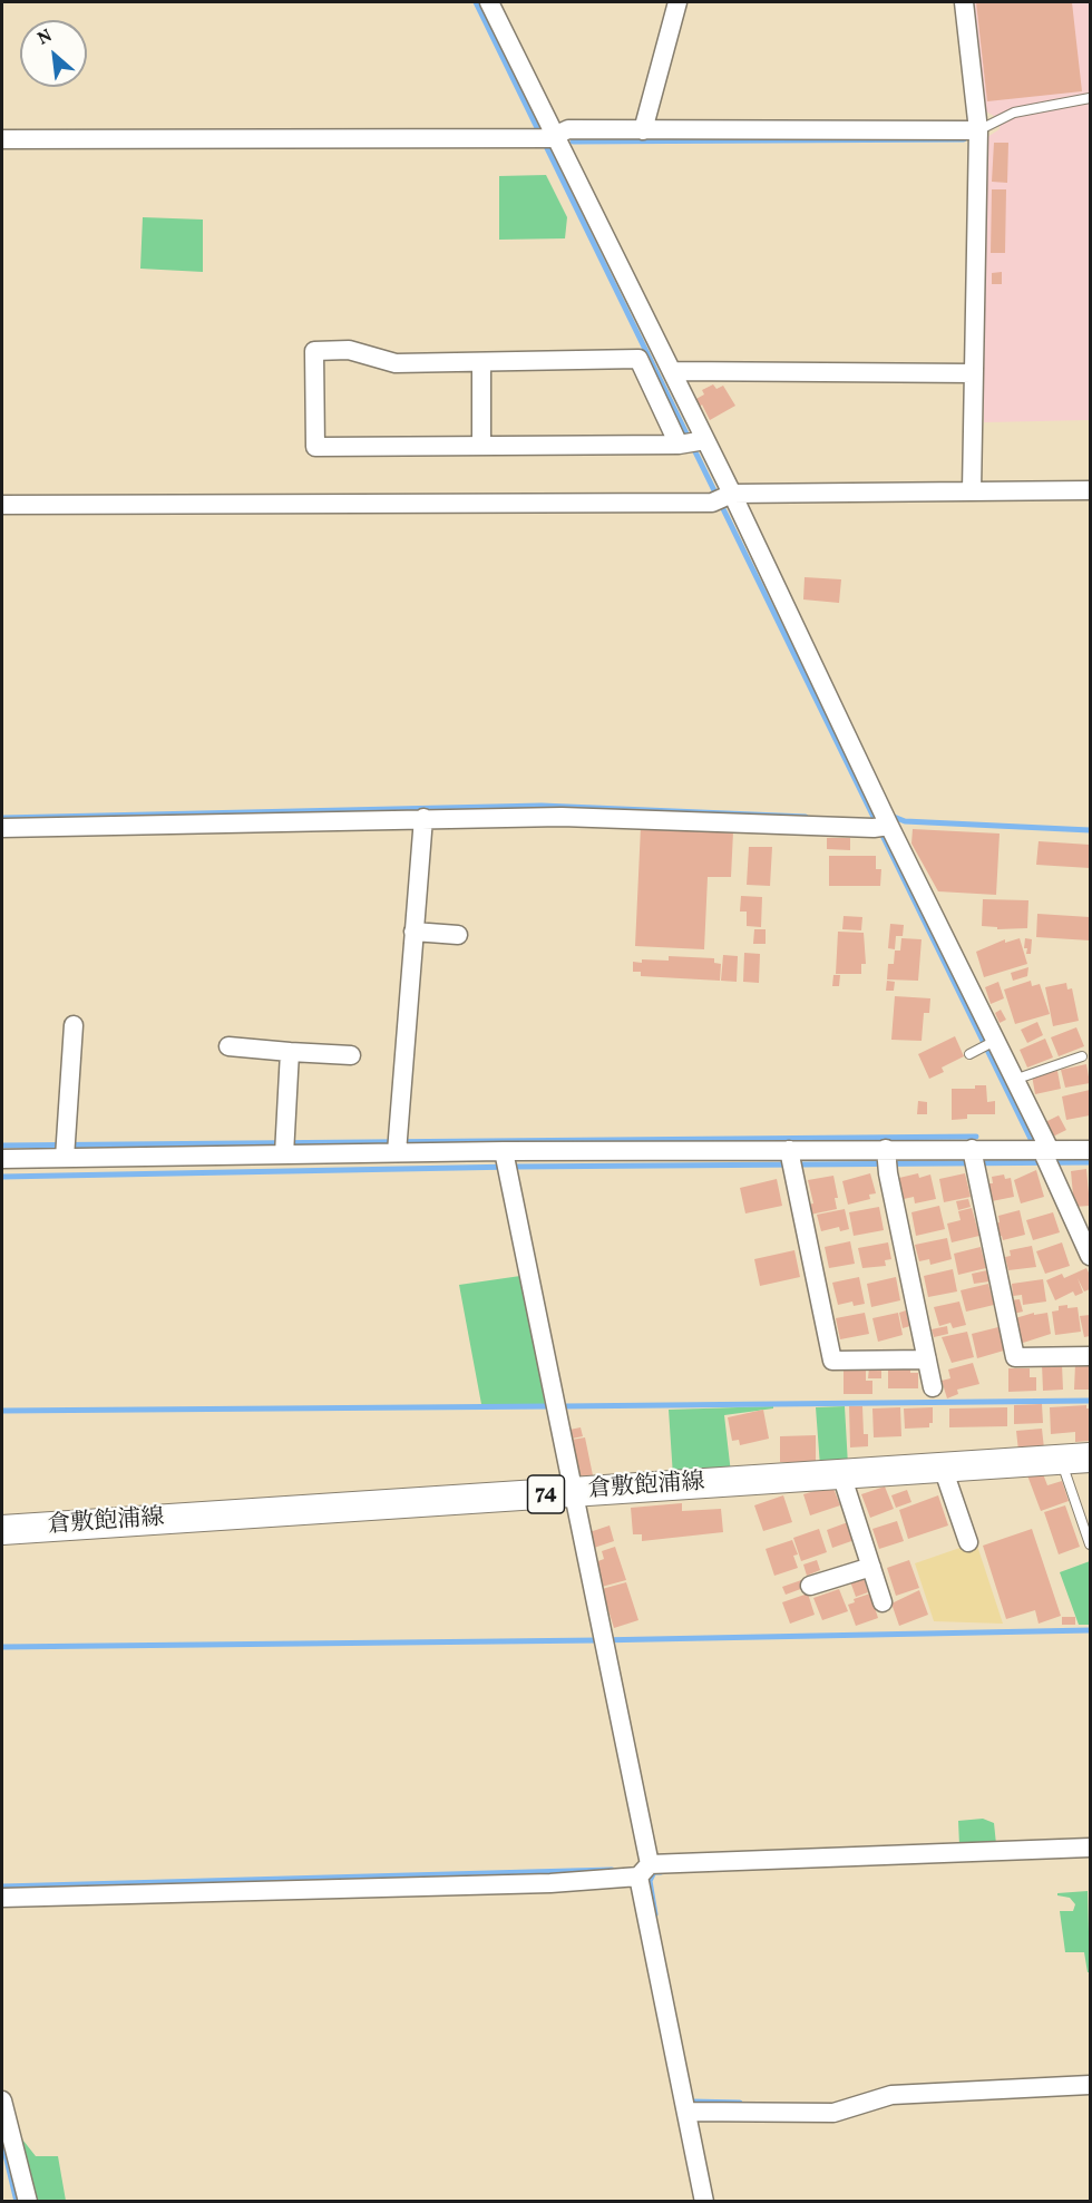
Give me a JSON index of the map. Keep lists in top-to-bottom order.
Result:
{
  "streets": {
    "main road": ["倉敷飽浦線", "74"]
  },
  "north": "top left"
}
